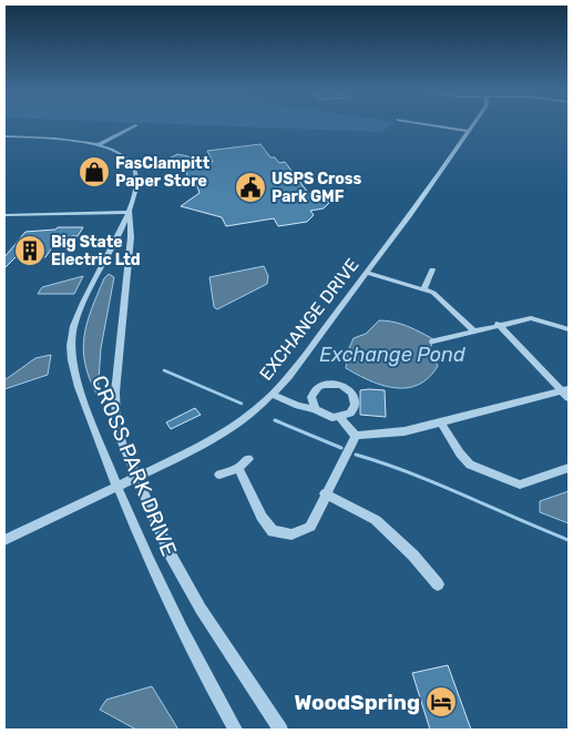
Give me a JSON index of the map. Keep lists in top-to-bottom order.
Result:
{
  "streets": {
    "street": ["EXCHANGE DRIVE", "CROSS PARK DRIVE"]
  },
  "crossings": [
    ["EXCHANGE DRIVE", "CROSS PARK DRIVE"]
  ],
  "water": ["Exchange Pond"],
  "places": {
    "shop": ["FasClampitt Paper Store"],
    "public building": ["USPS Cross Park GMF"],
    "building": ["Big State Electric Ltd"],
    "hotel": ["WoodSpring"]
  }
}
